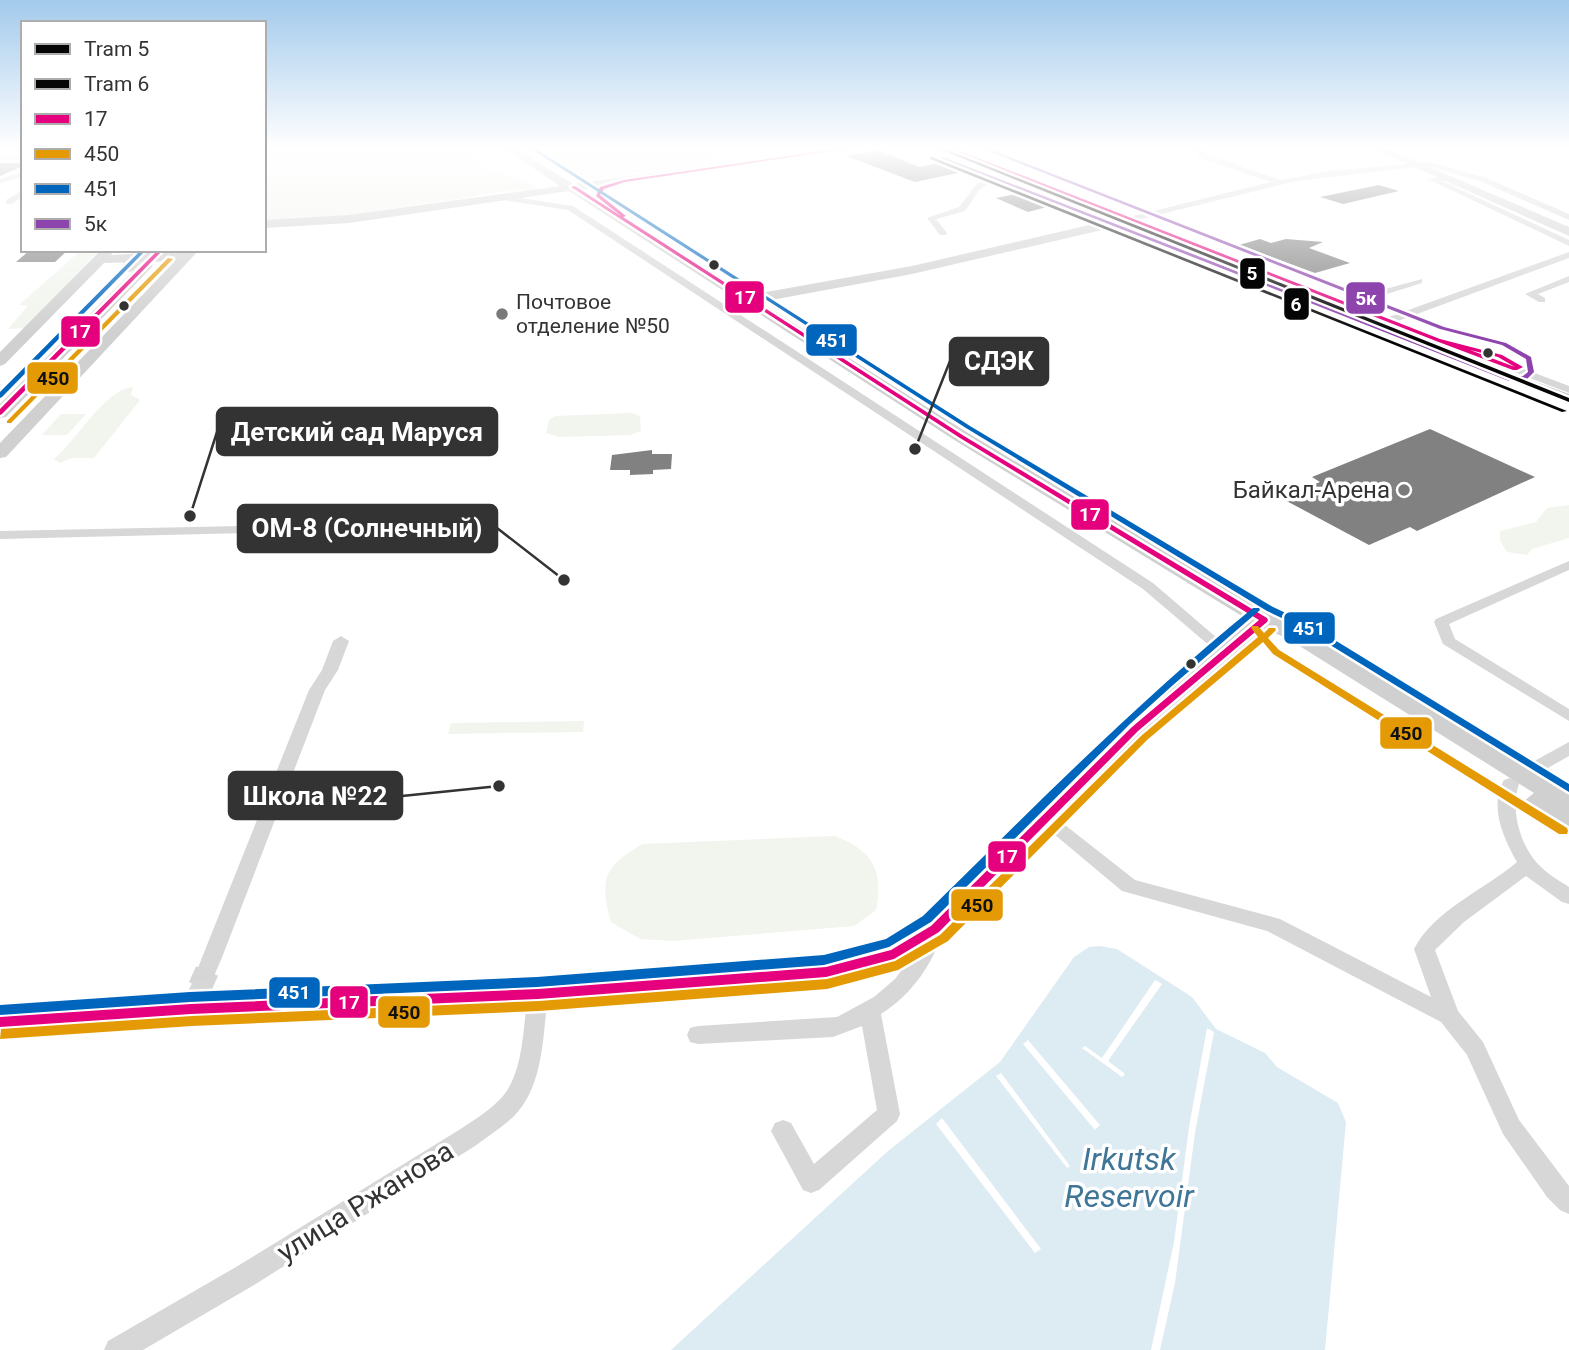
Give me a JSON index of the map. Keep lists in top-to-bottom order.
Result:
{
  "streets": {
    "street": ["улица Ржанова"]
  },
  "water": ["Irkutsk Reservoir"],
  "places": [
    "Почтовое отделение №50",
    "СДЭК",
    "Байкал-Арена",
    "Детский сад Маруся",
    "ОМ-8 (Солнечный)",
    "Школа №22"
  ],
  "lines": [
    "tram line 5",
    "tram line 6",
    "transit line 17",
    "transit line 451",
    "transit line 5к",
    "transit line 450"
  ],
  "legend": [
    "Tram 5",
    "Tram 6",
    "17",
    "450",
    "451",
    "5к"
  ]
}
